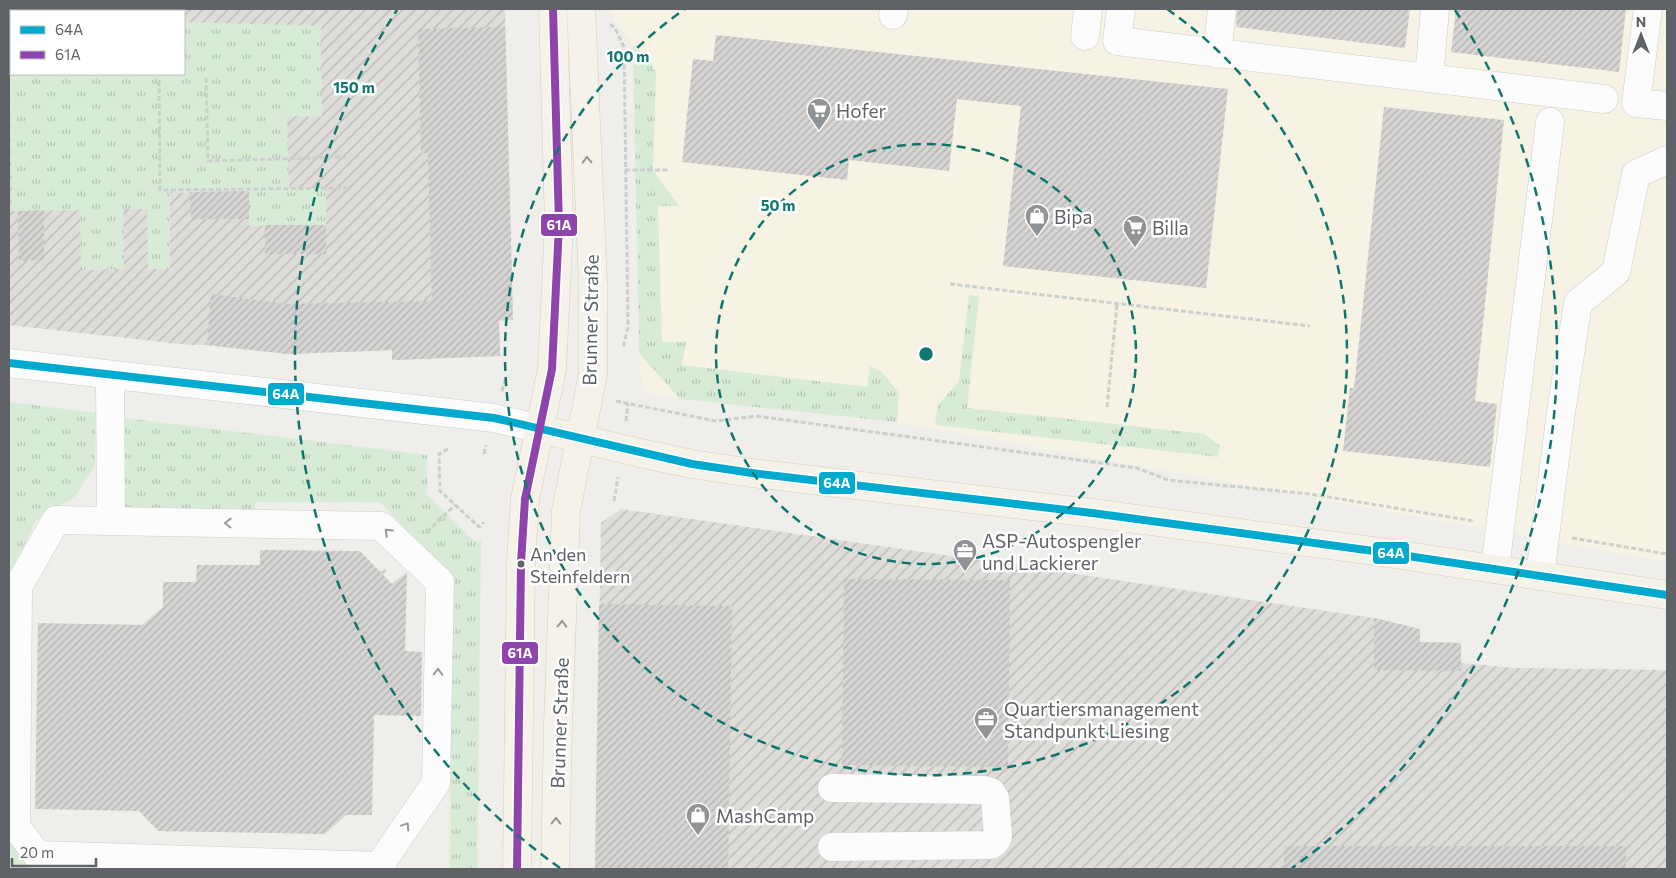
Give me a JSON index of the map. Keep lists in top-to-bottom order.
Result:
{
  "streets": {
    "main road": ["Brunner Straße"]
  },
  "places": {
    "supermarket": ["Hofer", "Billa"],
    "shop": ["Bipa", "MashCamp"],
    "other": ["An den Steinfeldern"],
    "office": ["ASP-Autospengler und Lackierer", "Quartiersmanagement Standpunkt Liesing"]
  },
  "lines": ["transit line 61A", "transit line 64A"],
  "legend": ["64A", "61A"],
  "scale_bar": "20 m",
  "north": "top",
  "rings": ["100 m", "150 m", "50 m"]
}
